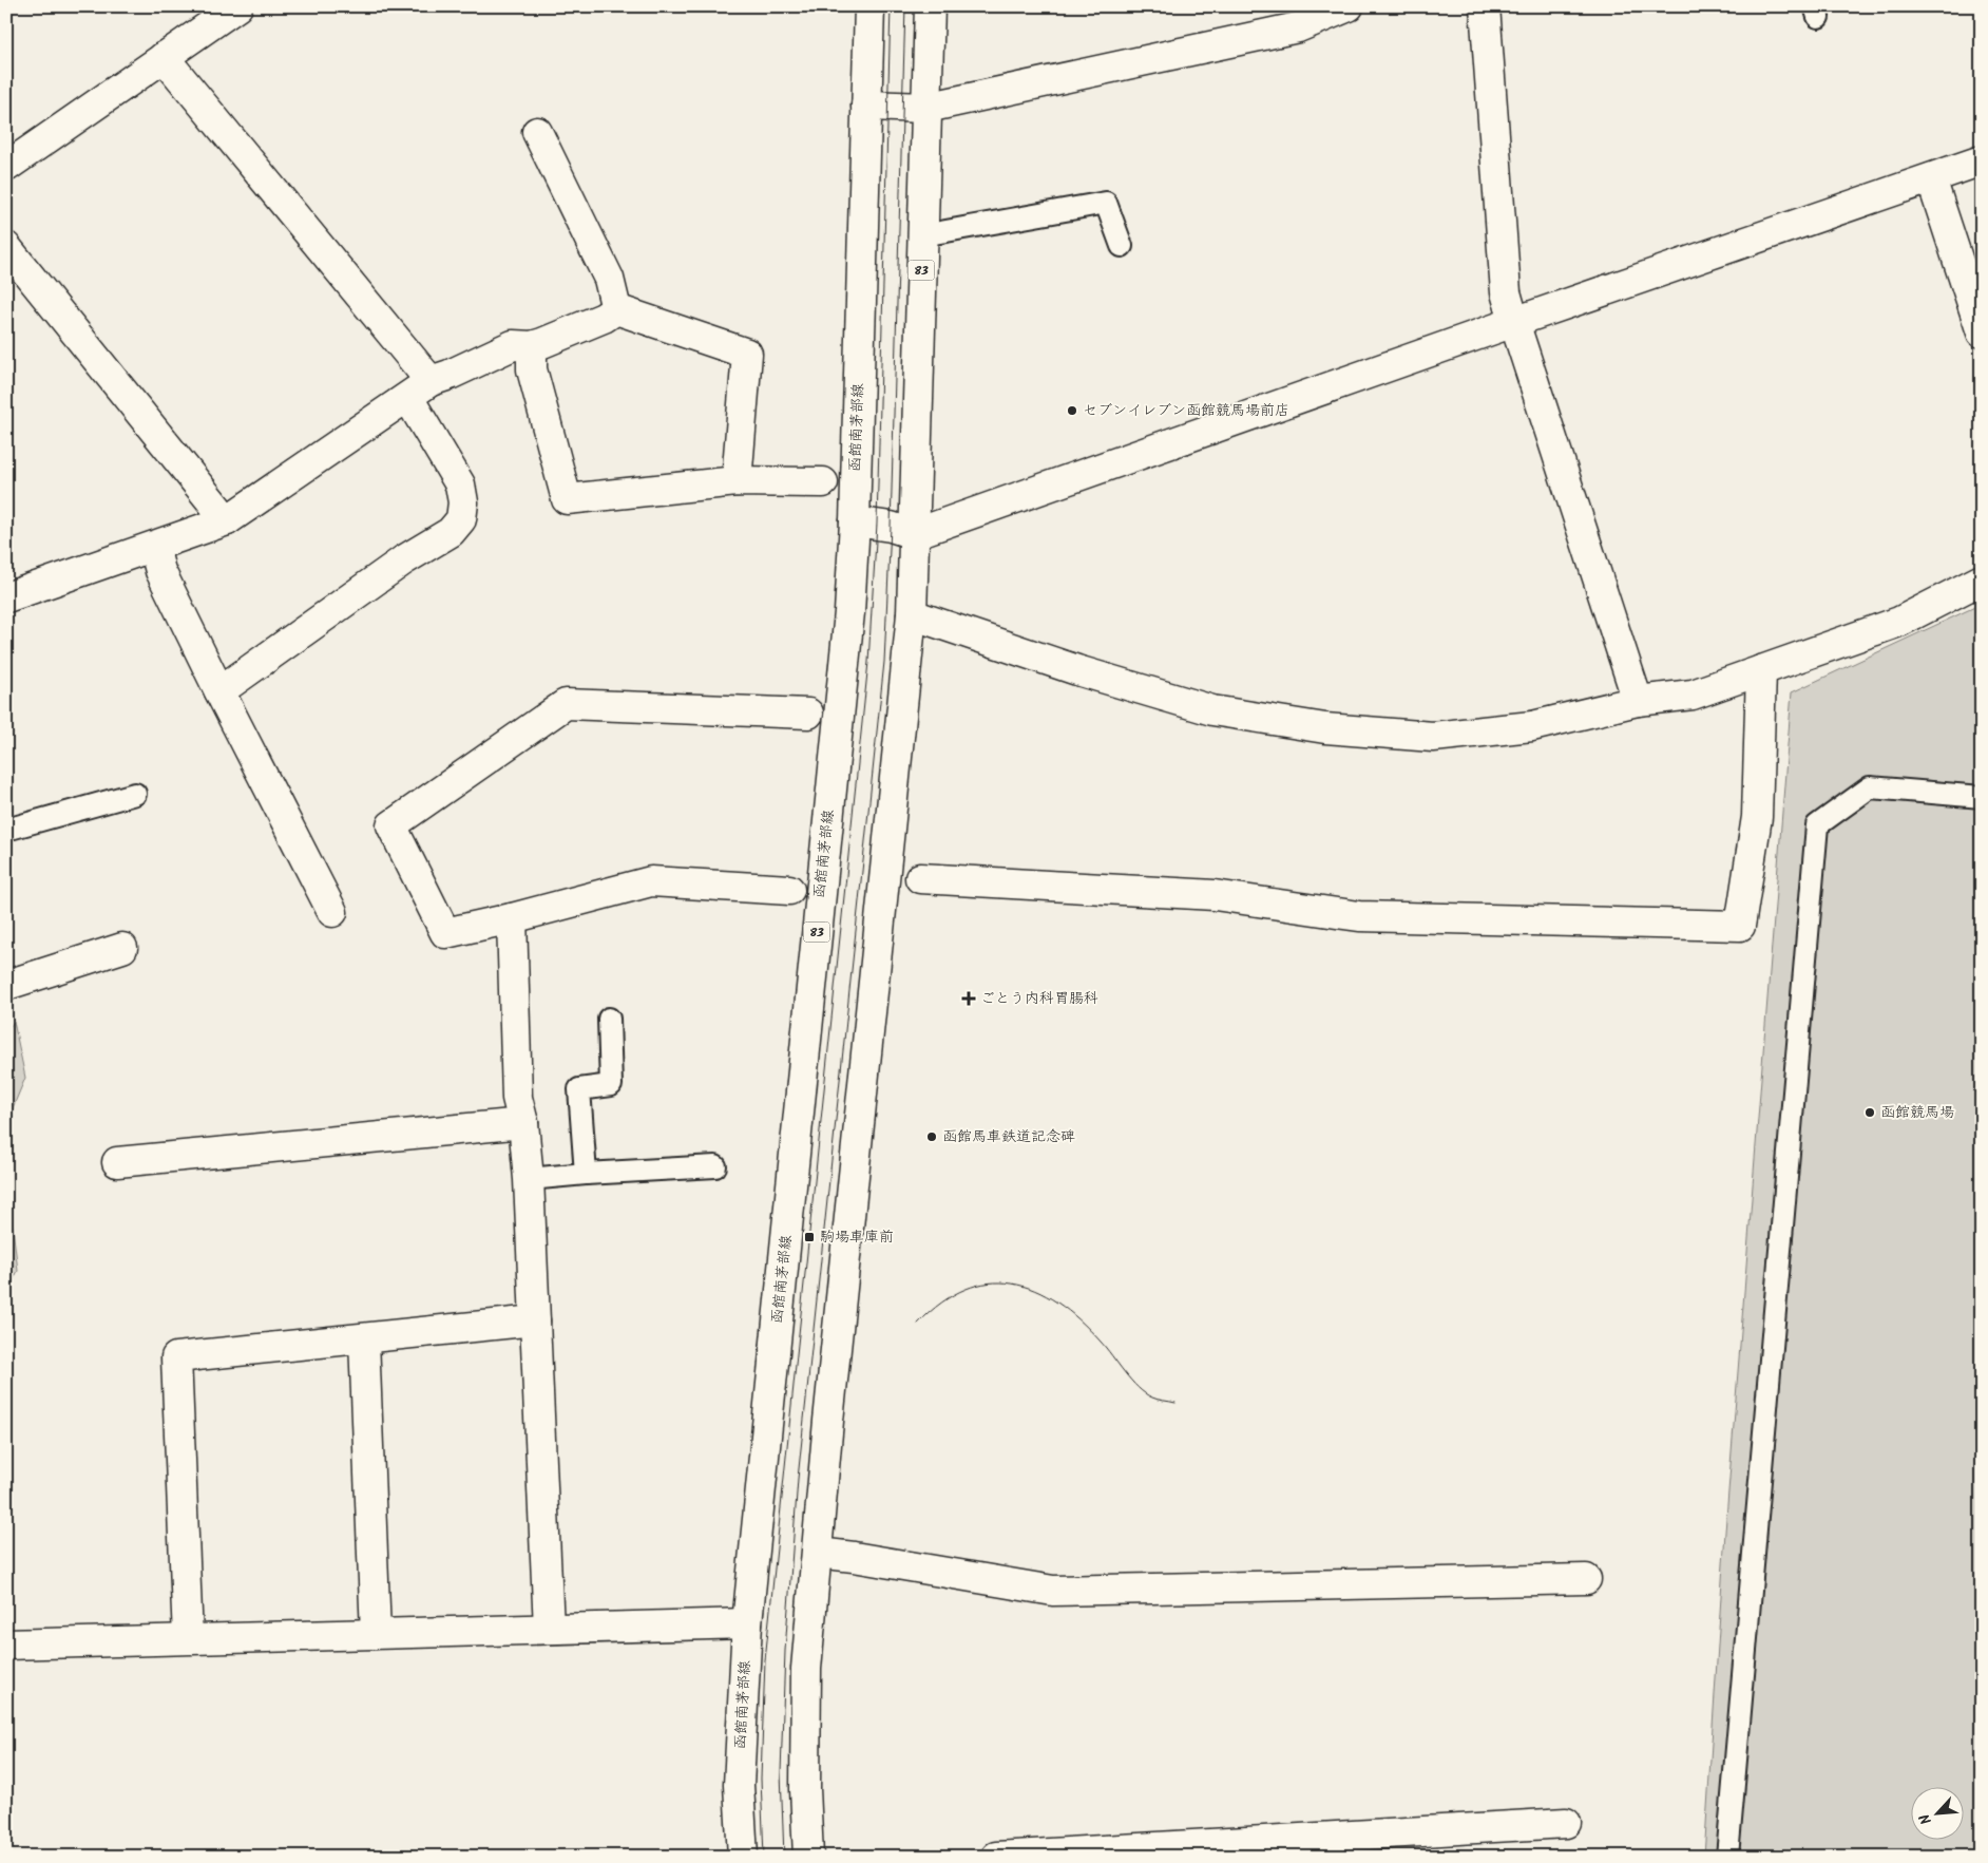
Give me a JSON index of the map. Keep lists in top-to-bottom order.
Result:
{
  "streets": {
    "street": ["83", "函館南茅部線"]
  },
  "places": {
    "other": ["セブンイレブン函館競馬場前店", "函館競馬場", "函館馬車鉄道記念碑"],
    "health": ["ごとう内科胃腸科"],
    "transit": ["駒場車庫前"]
  },
  "north": "bottom left"
}
